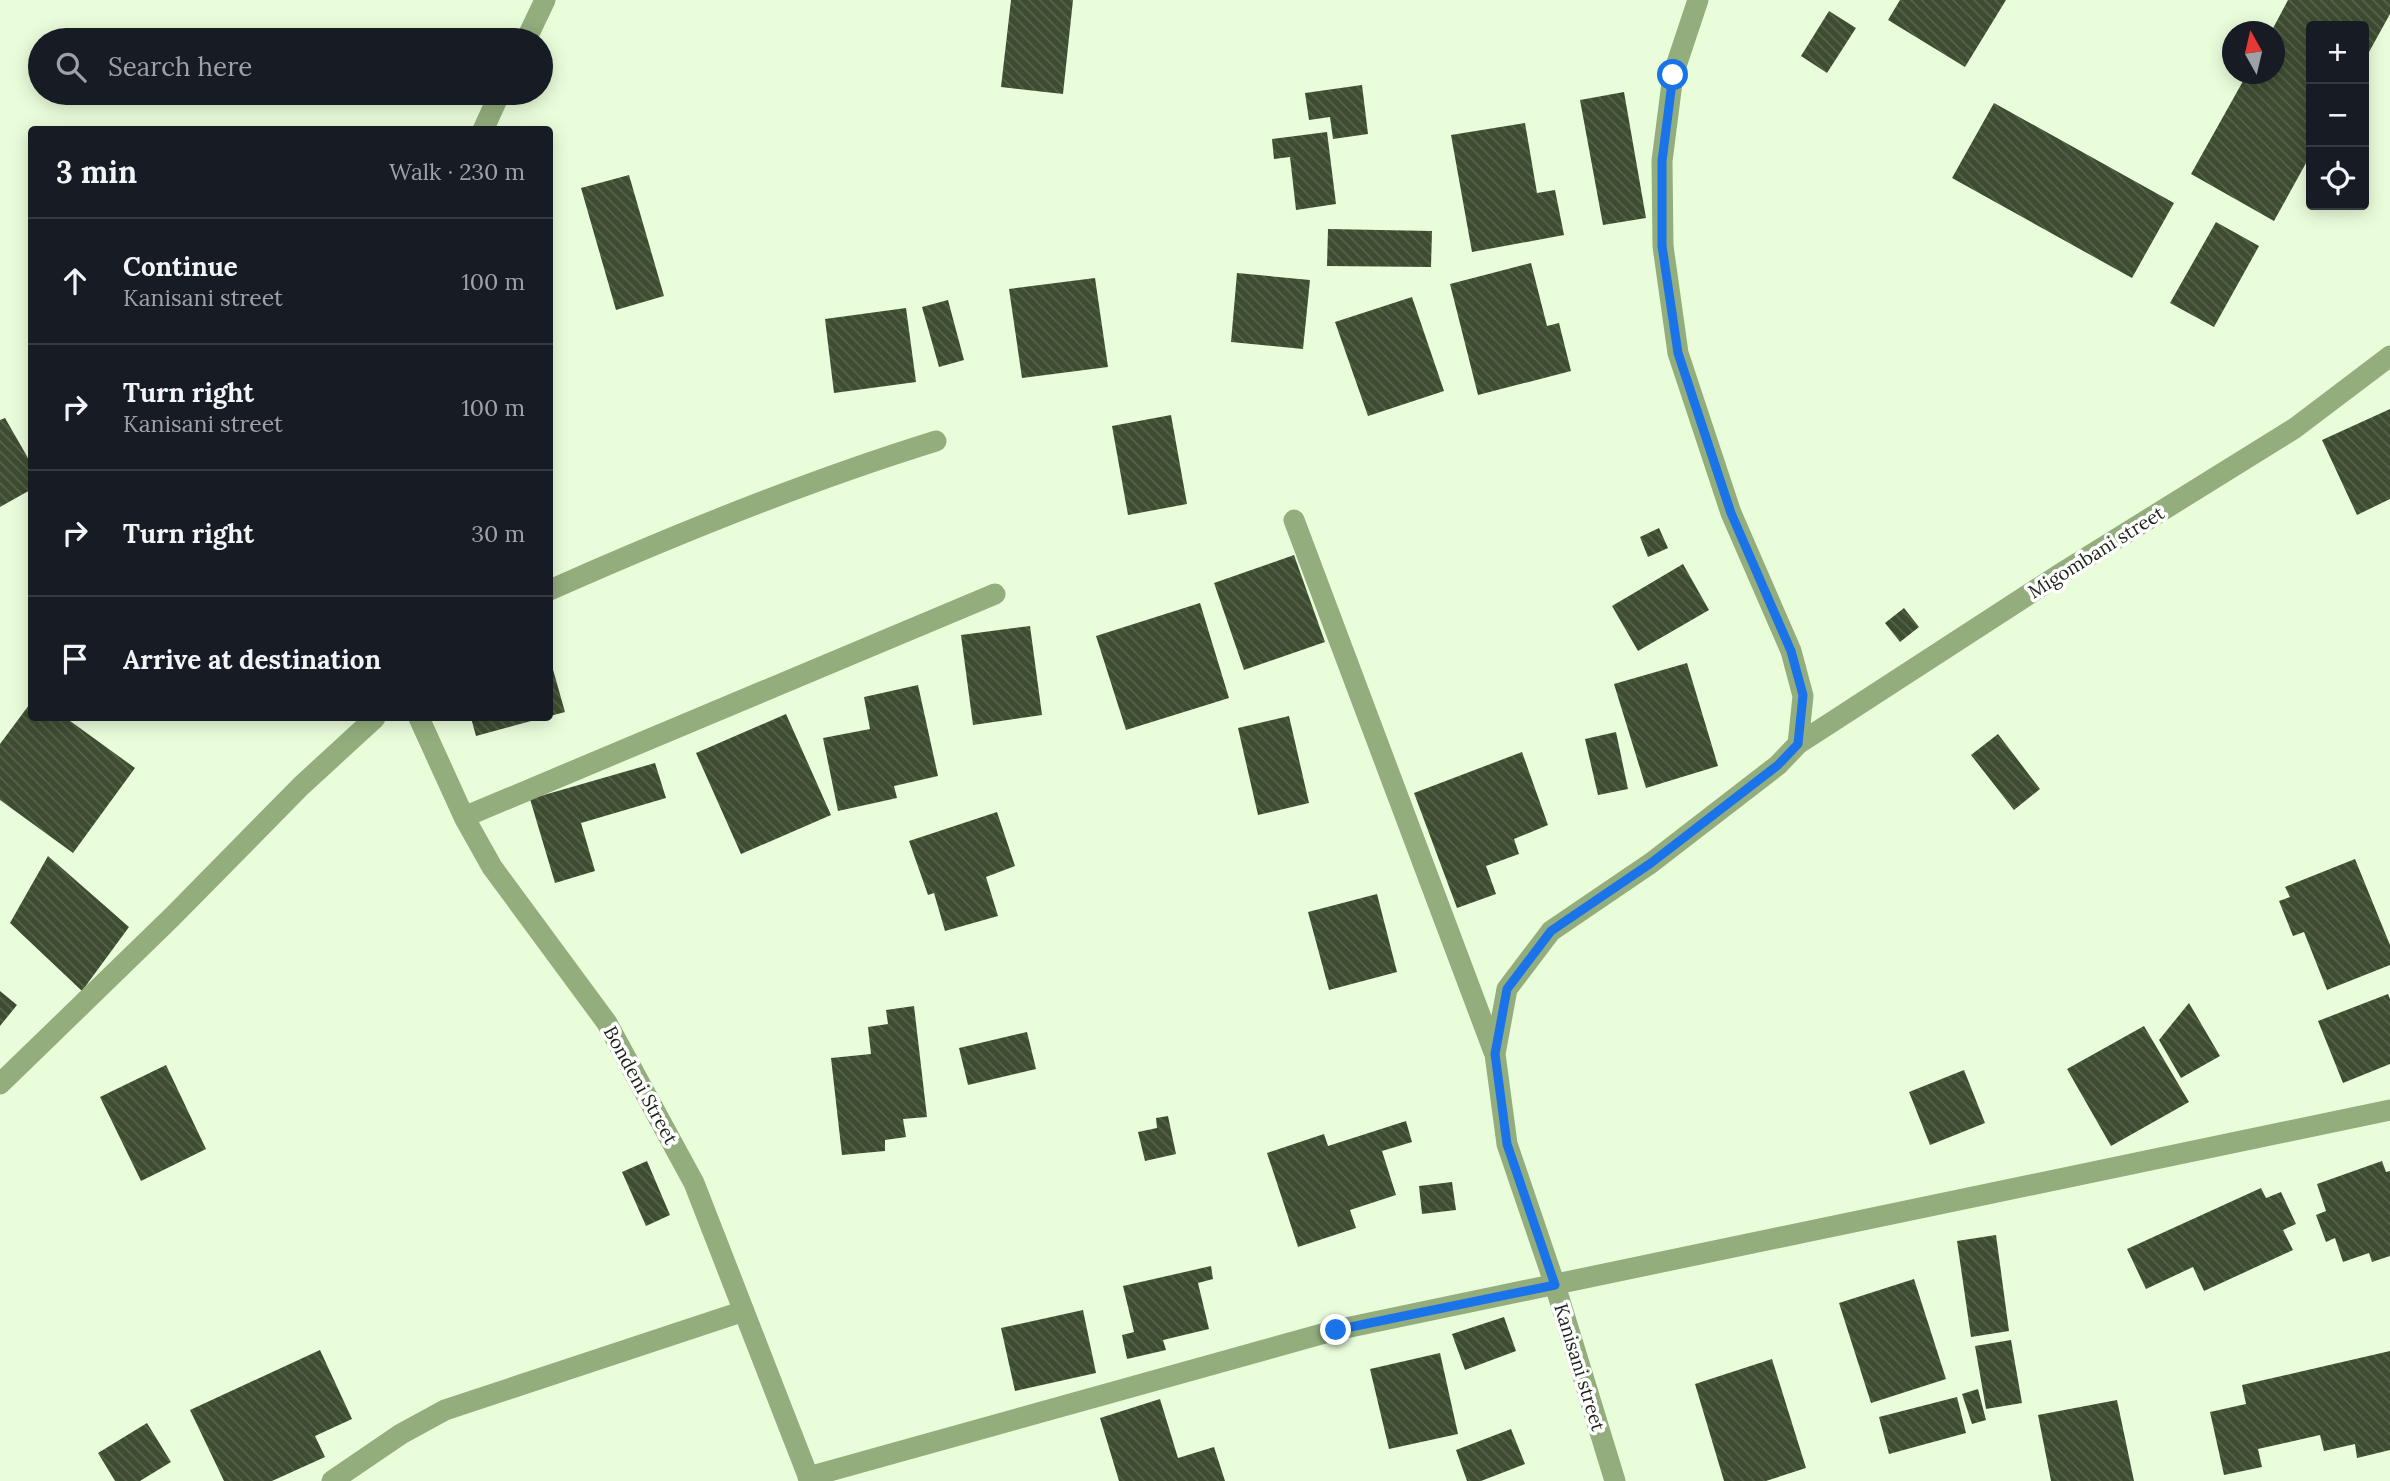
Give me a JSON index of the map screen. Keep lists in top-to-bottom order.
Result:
{
  "streets": {
    "street": ["Migombani street", "Bondeni Street", "Kanisani street"]
  },
  "crossings": [
    ["Migombani street", "Kanisani street"]
  ],
  "north": "top",
  "page": {
    "map_buttons": ["+", "−"],
    "search": "Search here",
    "heading": ["3 min", "Walk · 230 m"],
    "list": [
      ["Continue", "Kanisani street", "100 m"],
      ["Turn right", "Kanisani street", "100 m"],
      ["Turn right", "30 m"],
      "Arrive at destination"
    ]
  }
}
